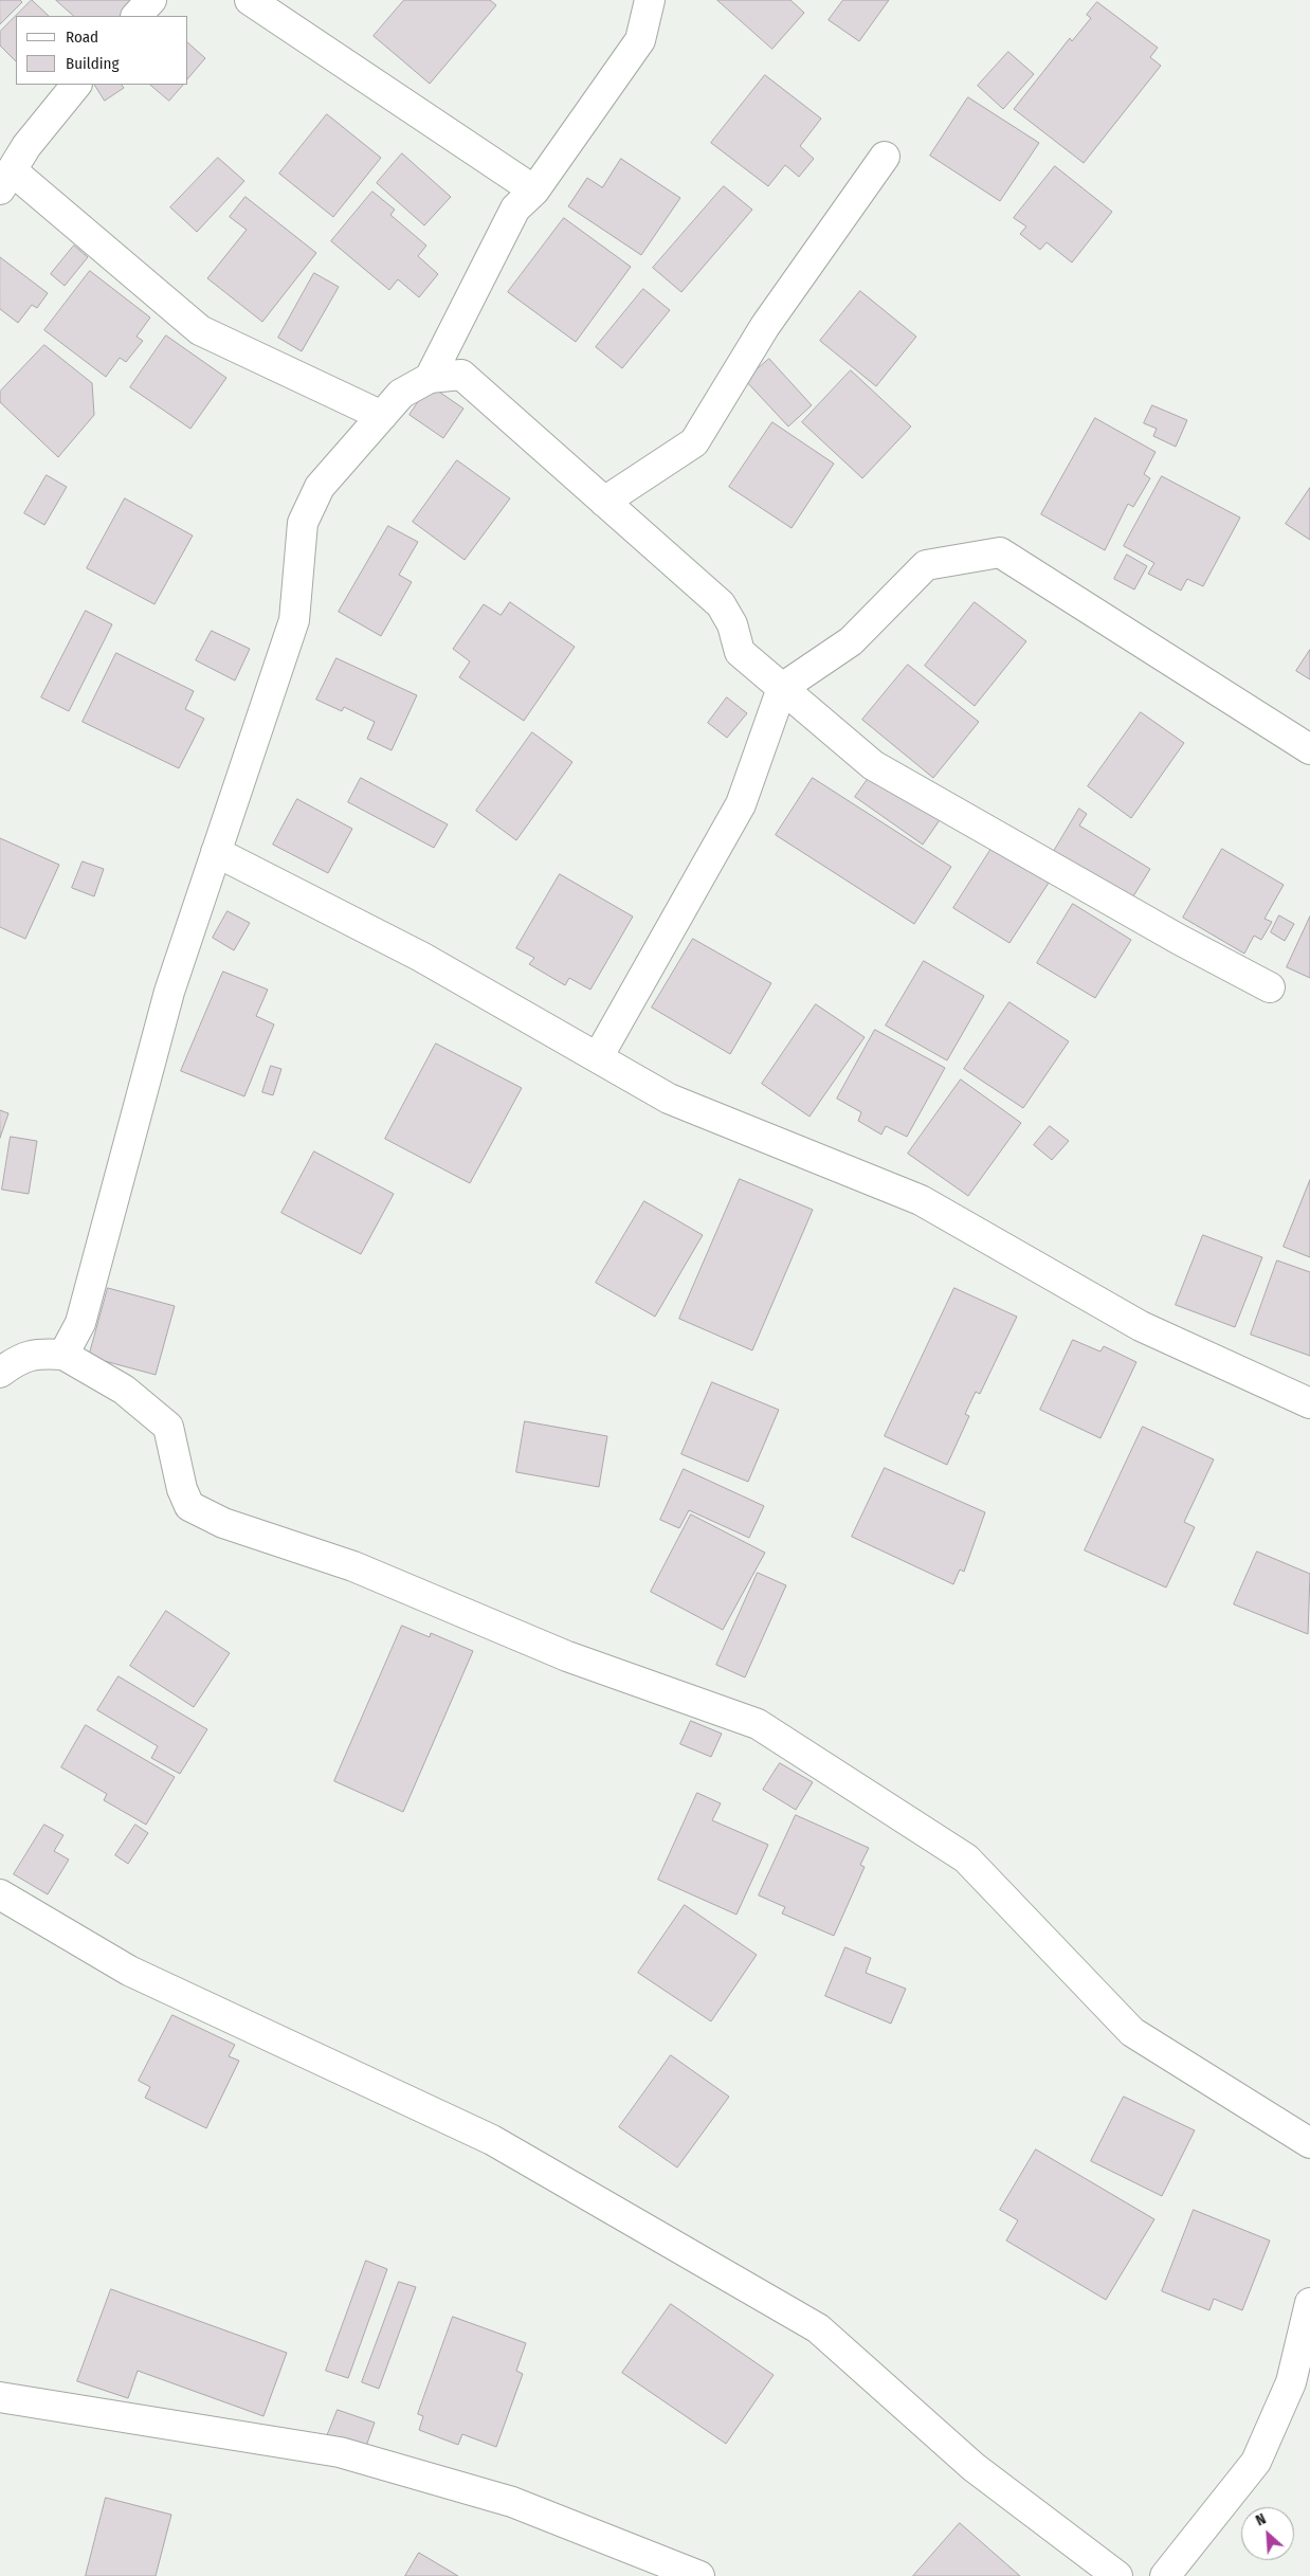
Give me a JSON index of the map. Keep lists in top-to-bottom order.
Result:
{
  "legend": ["Road", "Building"],
  "north": "top left"
}
